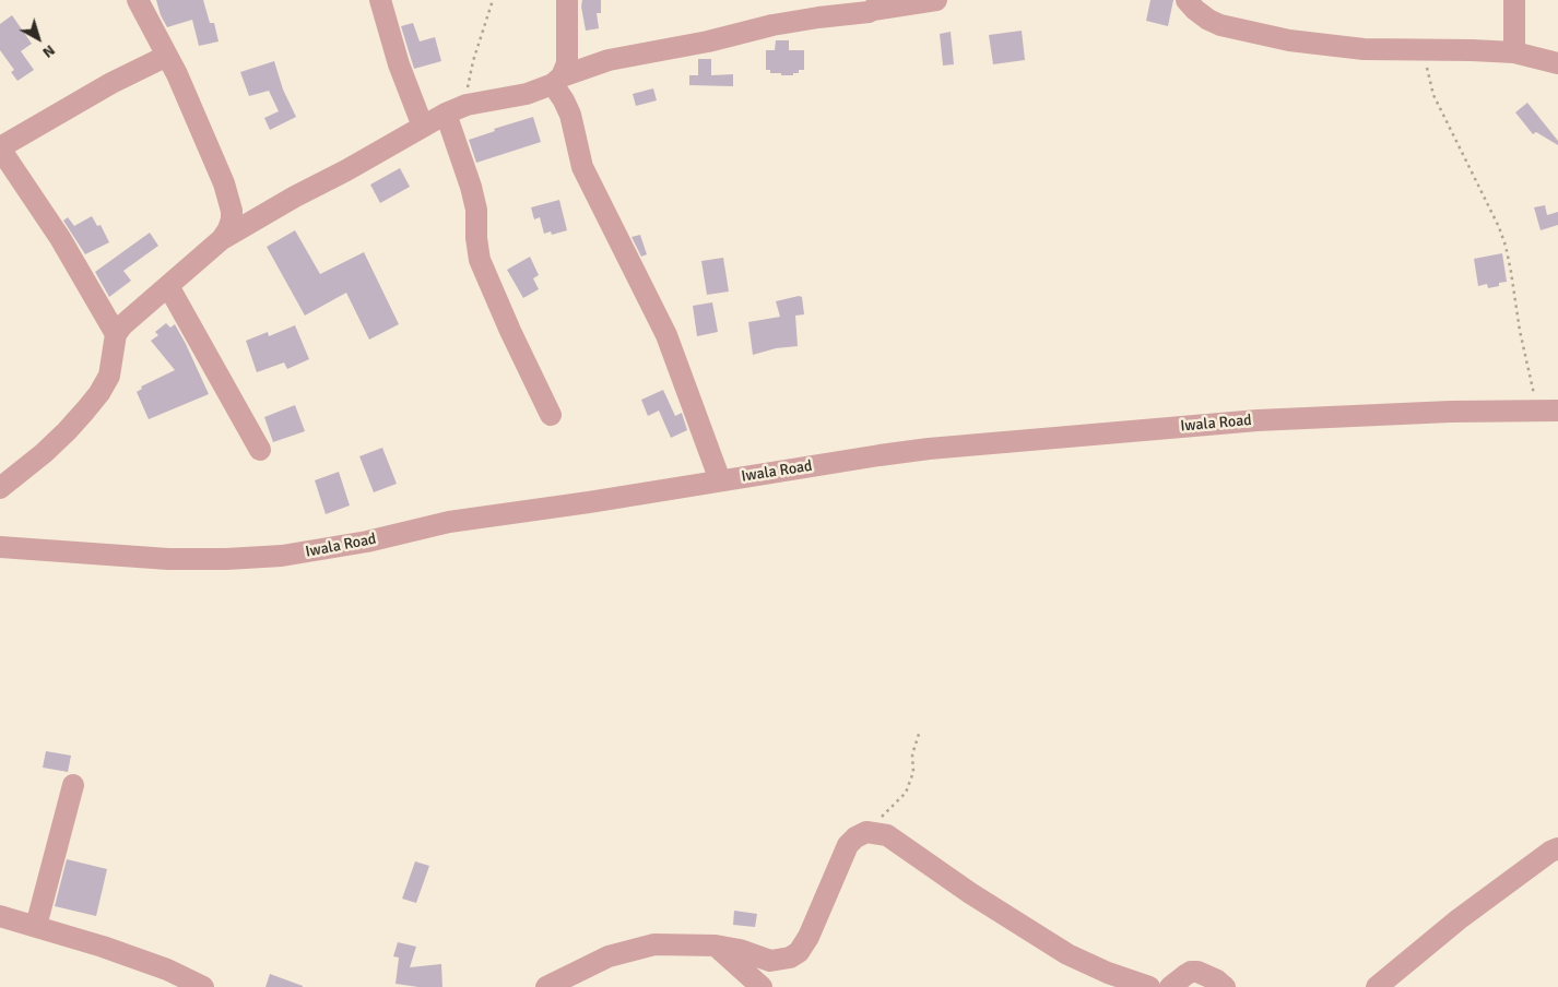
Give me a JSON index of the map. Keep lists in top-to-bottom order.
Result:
{
  "streets": {
    "street": ["Iwala Road"]
  },
  "north": "bottom right"
}
